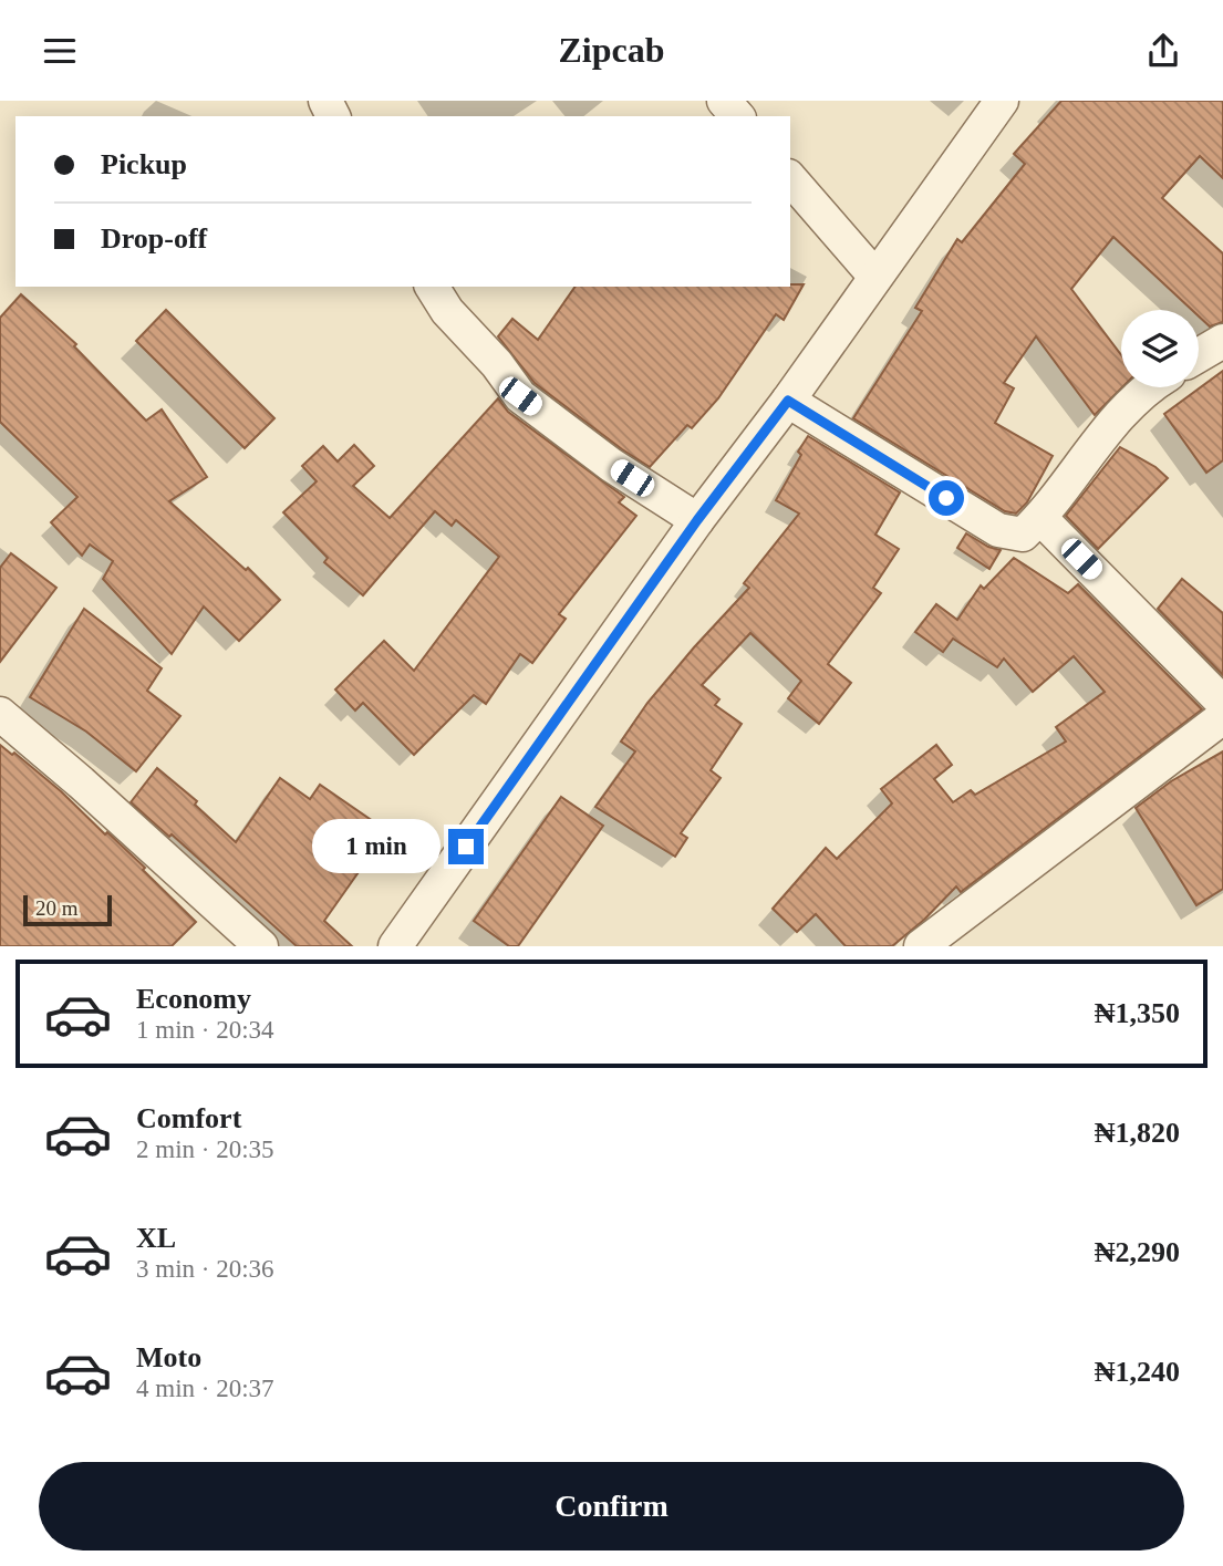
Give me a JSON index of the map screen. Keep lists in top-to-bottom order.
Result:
{
  "scale_bar": "20 m",
  "page": {
    "header": "Zipcab",
    "banner": ["Pickup", "Drop-off"],
    "bubble": "1 min",
    "scale": "20 m",
    "list": [
      {
        "name": "Economy",
        "note": "1 min · 20:34",
        "value": "₦1,350"
      },
      {
        "name": "Comfort",
        "note": "2 min · 20:35",
        "value": "₦1,820"
      },
      {
        "name": "XL",
        "note": "3 min · 20:36",
        "value": "₦2,290"
      },
      {
        "name": "Moto",
        "note": "4 min · 20:37",
        "value": "₦1,240"
      }
    ],
    "buttons": "Confirm"
  }
}
